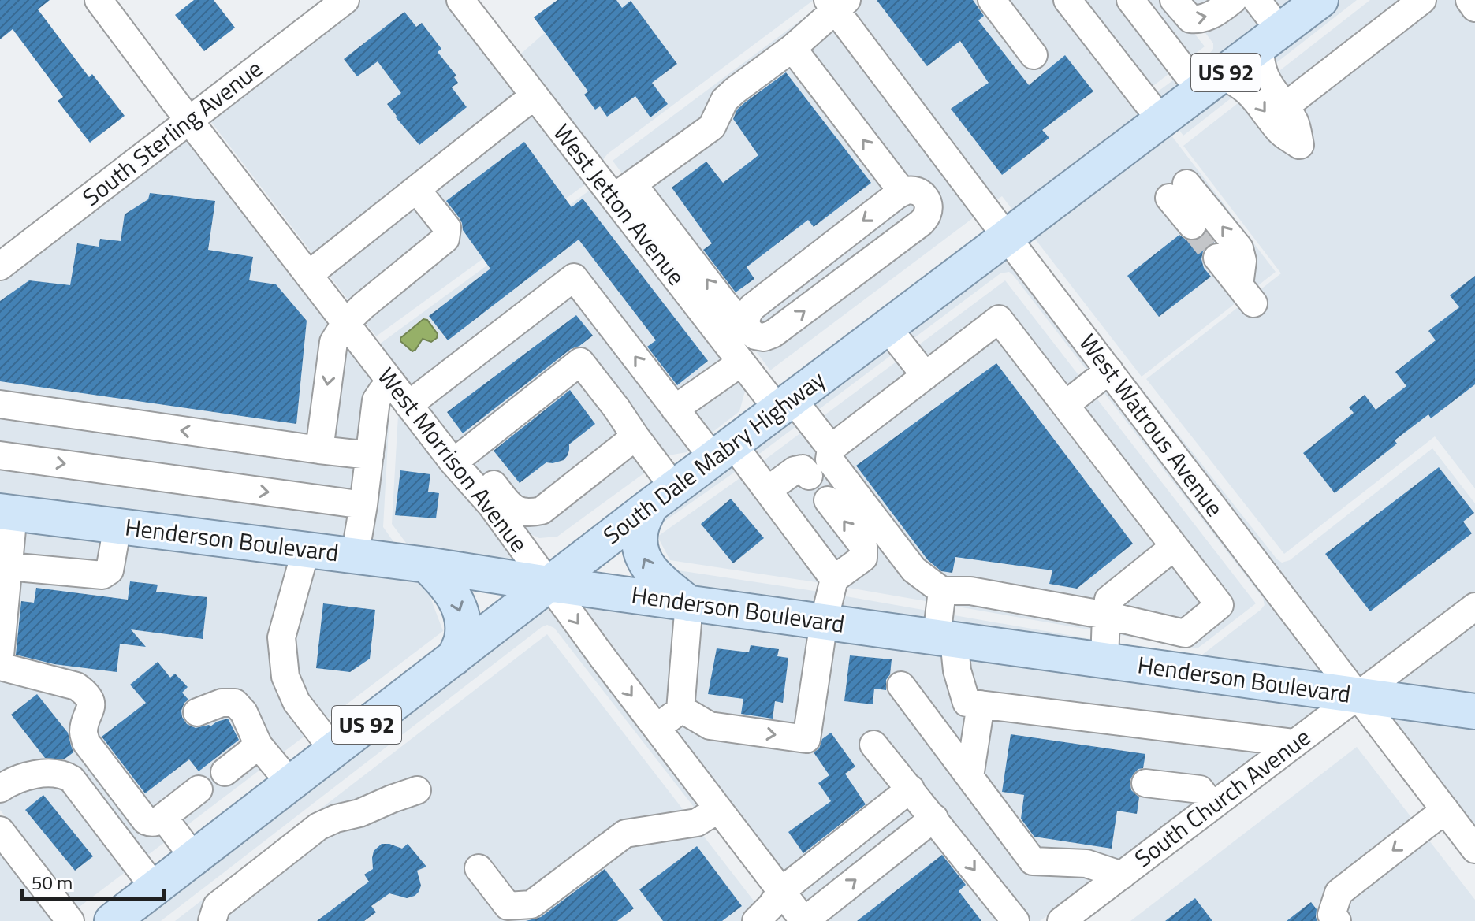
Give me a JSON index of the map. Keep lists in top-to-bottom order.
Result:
{
  "streets": {
    "main road": ["US 92", "South Dale Mabry Highway", "Henderson Boulevard"],
    "street": [
      "South Sterling Avenue",
      "West Jetton Avenue",
      "West Watrous Avenue",
      "West Morrison Avenue",
      "South Church Avenue"
    ]
  },
  "crossings": [
    ["South Sterling Avenue", "West Morrison Avenue"],
    ["West Jetton Avenue", "South Dale Mabry Highway"],
    ["West Watrous Avenue", "South Dale Mabry Highway"],
    ["West Watrous Avenue", "Henderson Boulevard"],
    ["West Watrous Avenue", "South Church Avenue"],
    ["South Dale Mabry Highway", "West Morrison Avenue"],
    ["South Dale Mabry Highway", "Henderson Boulevard"],
    ["West Morrison Avenue", "Henderson Boulevard"],
    ["Henderson Boulevard", "South Church Avenue"]
  ],
  "scale_bar": "50 m"
}
